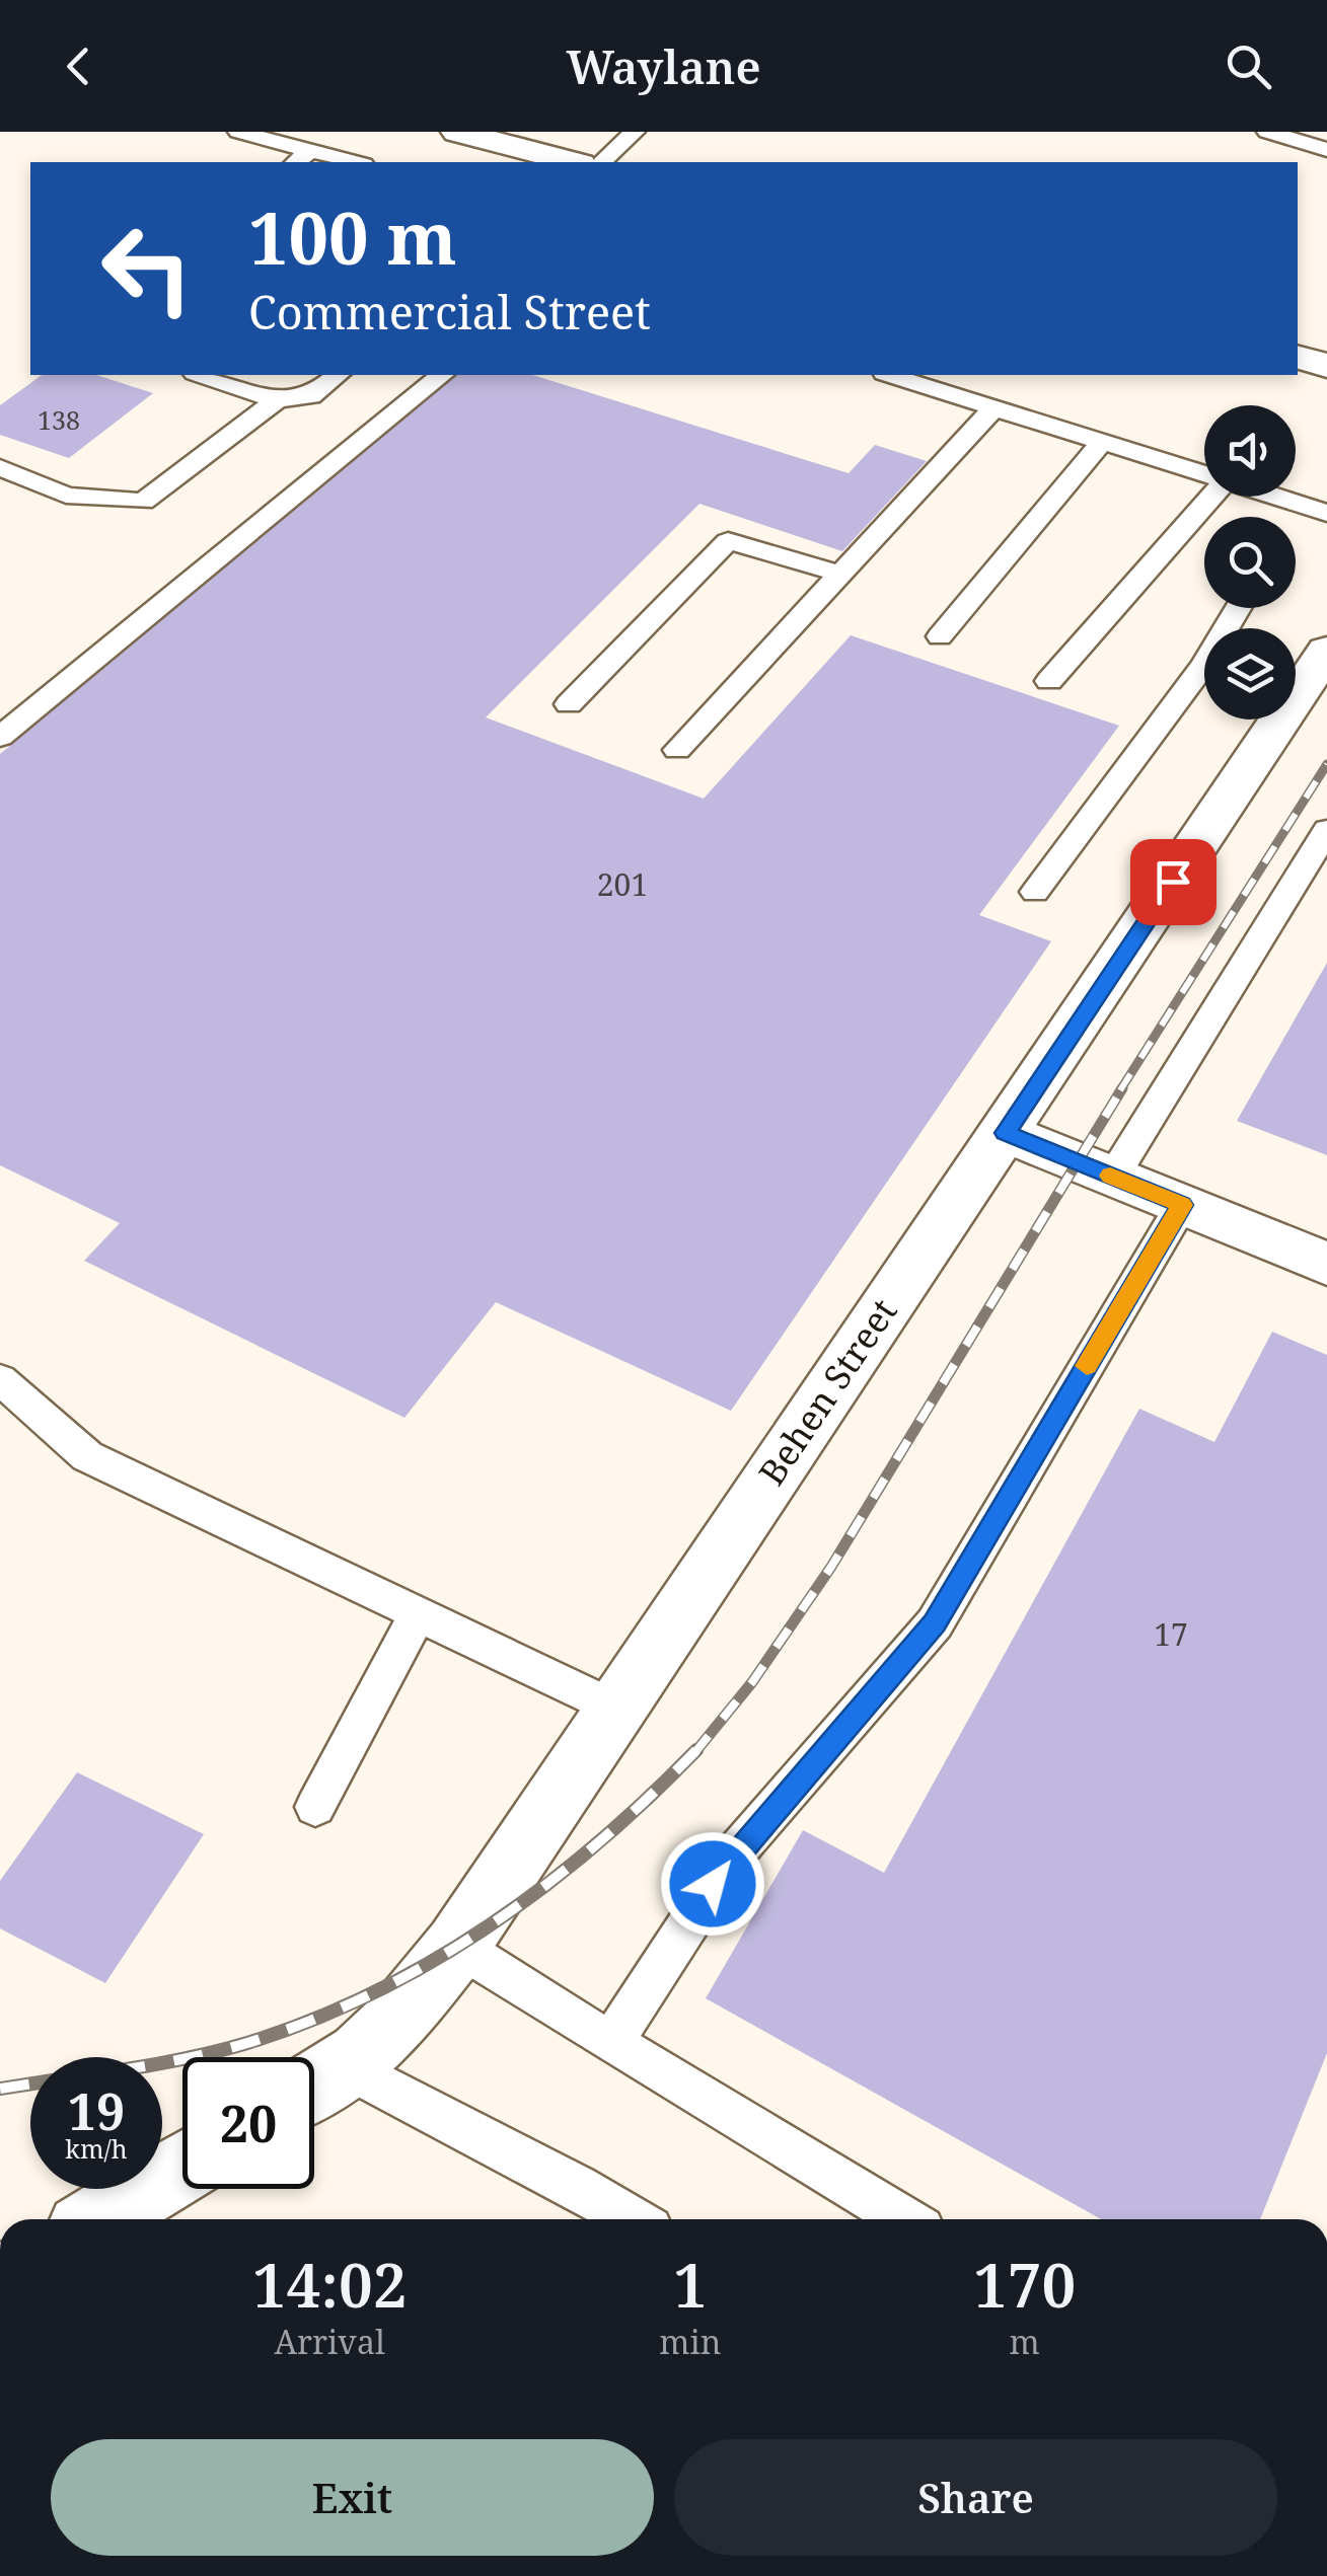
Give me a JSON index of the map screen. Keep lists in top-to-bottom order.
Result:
{
  "streets": {
    "street": ["Behen Street"]
  },
  "house_numbers": ["138", "201", "17"],
  "page": {
    "header": "Waylane",
    "turn": ["100 m", "Commercial Street"],
    "speed": "19 km/h",
    "limit": "20",
    "eta": [
      "14:02",
      "Arrival",
      "1",
      "min",
      "170",
      "m"
    ],
    "buttons": ["Exit", "Share"]
  }
}
